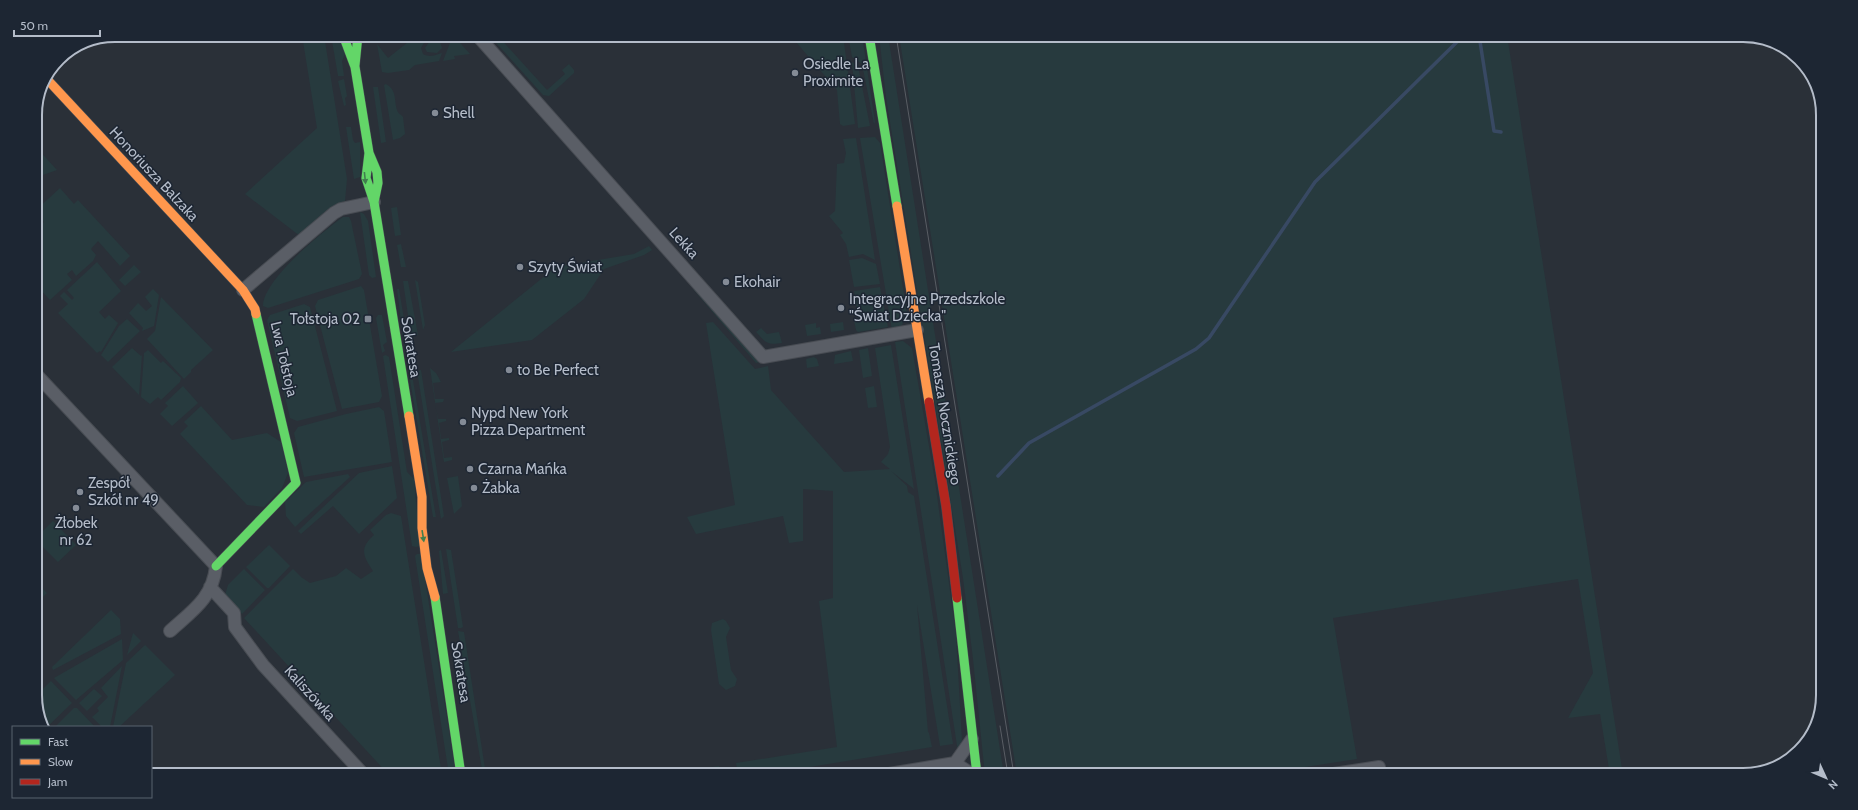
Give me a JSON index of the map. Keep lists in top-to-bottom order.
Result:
{
  "streets": {
    "street": [
      "Honoriusza Balzaka",
      "Lekka",
      "Sokratesa",
      "Lwa Tołstoja",
      "Tomasza Nocznickiego",
      "Kaliszówka"
    ]
  },
  "crossings": [
    ["Honoriusza Balzaka", "Lwa Tołstoja"],
    ["Lekka", "Tomasza Nocznickiego"],
    ["Lwa Tołstoja", "Kaliszówka"]
  ],
  "places": {
    "other": [
      "Osiedle La Proximite",
      "Shell",
      "Szyty Świat",
      "Ekohair",
      "Integracyjne Przedszkole \"Świat Dziecka\"",
      "to Be Perfect",
      "Nypd New York Pizza Department",
      "Czarna Mańka",
      "Żabka",
      "Zespół Szkół nr 49",
      "Żłobek nr 62"
    ],
    "transit": ["Tołstoja 02"]
  },
  "legend": ["Fast", "Slow", "Jam"],
  "scale_bar": "50 m",
  "north": "bottom right"
}
